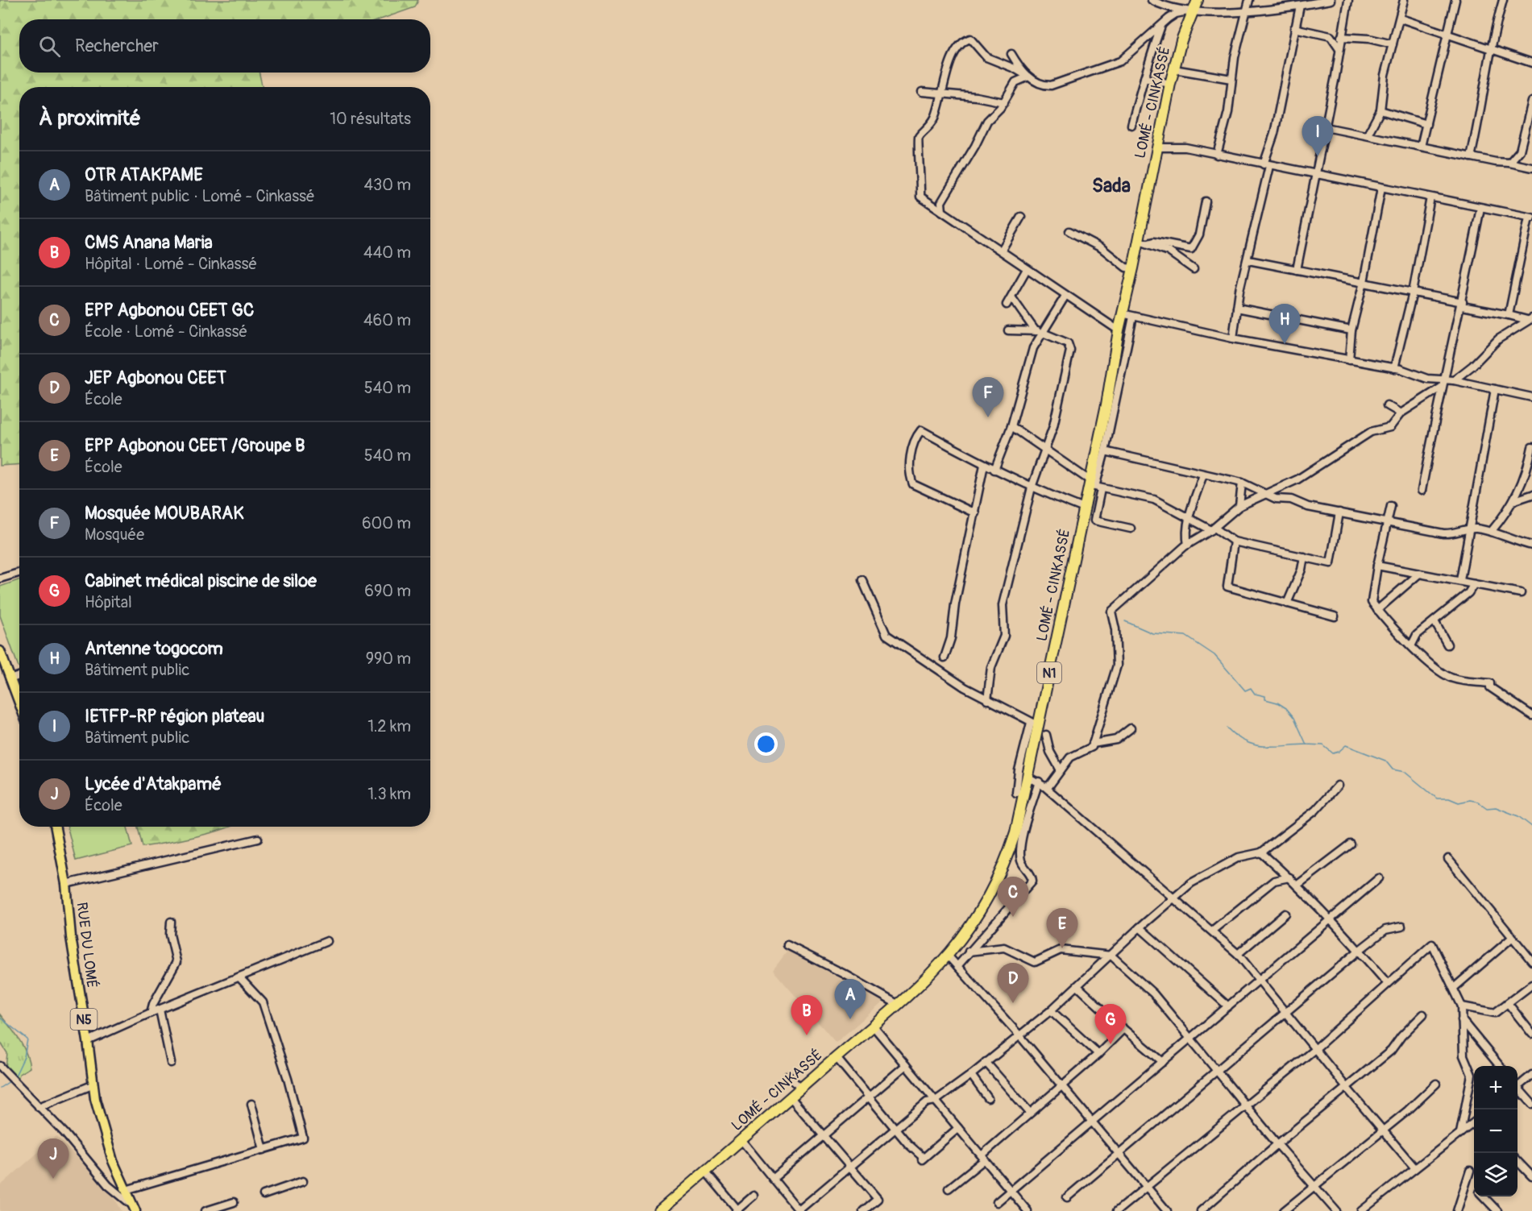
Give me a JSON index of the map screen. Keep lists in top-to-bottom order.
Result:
{
  "streets": {
    "highway": ["LOMÉ - CINKASSÉ", "N1"],
    "main road": ["RUE DU LOMÉ", "N5"]
  },
  "districts": ["Sada"],
  "page": {
    "search": "Rechercher",
    "heading": ["À proximité", "10 résultats"],
    "pins": [
      "I",
      "H",
      "F",
      "C",
      "E",
      "D",
      "A",
      "B",
      "G",
      "J"
    ],
    "list": [
      {
        "mark": "A",
        "name": "OTR ATAKPAME",
        "note": "Bâtiment public · Lomé - Cinkassé",
        "value": "430 m"
      },
      {
        "mark": "B",
        "name": "CMS Anana Maria",
        "note": "Hôpital · Lomé - Cinkassé",
        "value": "440 m"
      },
      {
        "mark": "C",
        "name": "EPP Agbonou CEET GC",
        "note": "École · Lomé - Cinkassé",
        "value": "460 m"
      },
      {
        "mark": "D",
        "name": "JEP Agbonou CEET",
        "note": "École",
        "value": "540 m"
      },
      {
        "mark": "E",
        "name": "EPP Agbonou CEET /Groupe B",
        "note": "École",
        "value": "540 m"
      },
      {
        "mark": "F",
        "name": "Mosquée MOUBARAK",
        "note": "Mosquée",
        "value": "600 m"
      },
      {
        "mark": "G",
        "name": "Cabinet médical piscine de siloe",
        "note": "Hôpital",
        "value": "690 m"
      },
      {
        "mark": "H",
        "name": "Antenne togocom",
        "note": "Bâtiment public",
        "value": "990 m"
      },
      {
        "mark": "I",
        "name": "IETFP-RP région plateau",
        "note": "Bâtiment public",
        "value": "1.2 km"
      },
      {
        "mark": "J",
        "name": "Lycée d'Atakpamé",
        "note": "École",
        "value": "1.3 km"
      }
    ],
    "map_buttons": ["+", "−"]
  }
}
